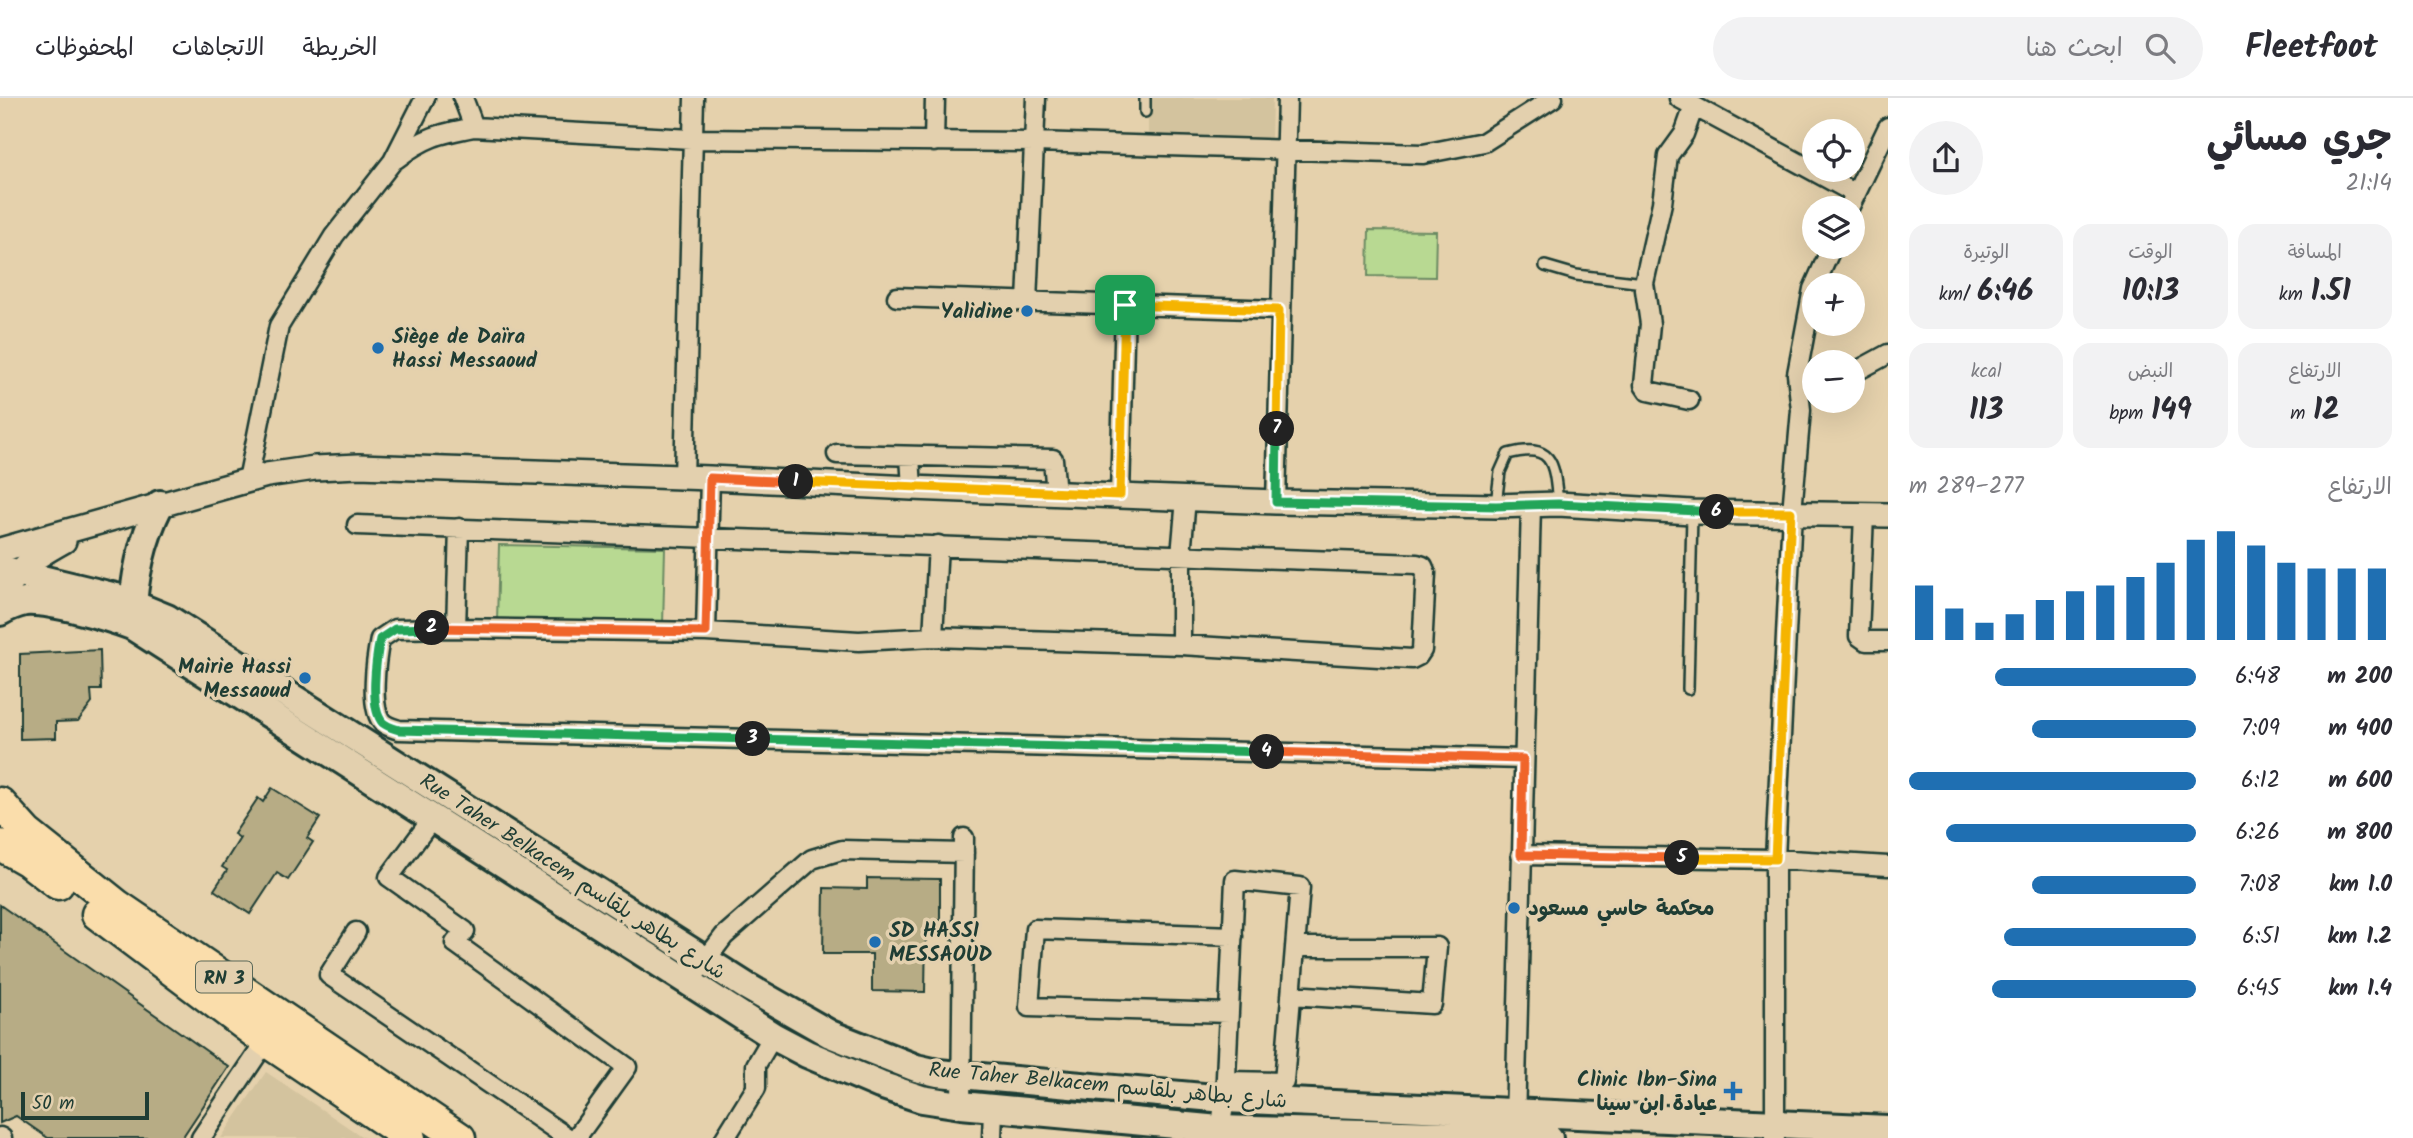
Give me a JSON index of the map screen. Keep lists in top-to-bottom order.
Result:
{
  "streets": {
    "highway": ["RN 3"],
    "main road": ["Rue Taher Belkacem شارع بطاهر بلقاسم"]
  },
  "places": {
    "other": [
      "Yalidine",
      "Siège de Daïra Hassi Messaoud",
      "Mairie Hassi Messaoud",
      "محكمة حاسي مسعود",
      "SD HASSI MESSAOUD"
    ],
    "health": ["Clinic Ibn-Sina عيادة ابن سينا"]
  },
  "scale_bar": "50 m",
  "page": {
    "header": "Fleetfoot",
    "search": "ابحث هنا",
    "nav": ["الخريطة", "الاتجاهات", "المحفوظات"],
    "heading": ["جري مسائي", "21:14"],
    "map_buttons": ["+", "−"],
    "stats": [
      ["المسافة", "1.51 km"],
      ["الوقت", "10:13"],
      ["الوتيرة", "6:46 /km"],
      ["الارتفاع", "12 m"],
      ["النبض", "149 bpm"],
      ["kcal", "113"]
    ],
    "pins": [
      "7",
      "1",
      "6",
      "2",
      "3",
      "4",
      "5"
    ],
    "chart": ["الارتفاع", "277–289 m"],
    "list": [
      {
        "name": "200 m",
        "note": "6:48"
      },
      {
        "name": "400 m",
        "note": "7:09"
      },
      {
        "name": "600 m",
        "note": "6:12"
      },
      {
        "name": "800 m",
        "note": "6:26"
      },
      {
        "name": "1.0 km",
        "note": "7:08"
      },
      {
        "name": "1.2 km",
        "note": "6:51"
      },
      {
        "name": "1.4 km",
        "note": "6:45"
      }
    ],
    "scale": "50 m"
  }
}
